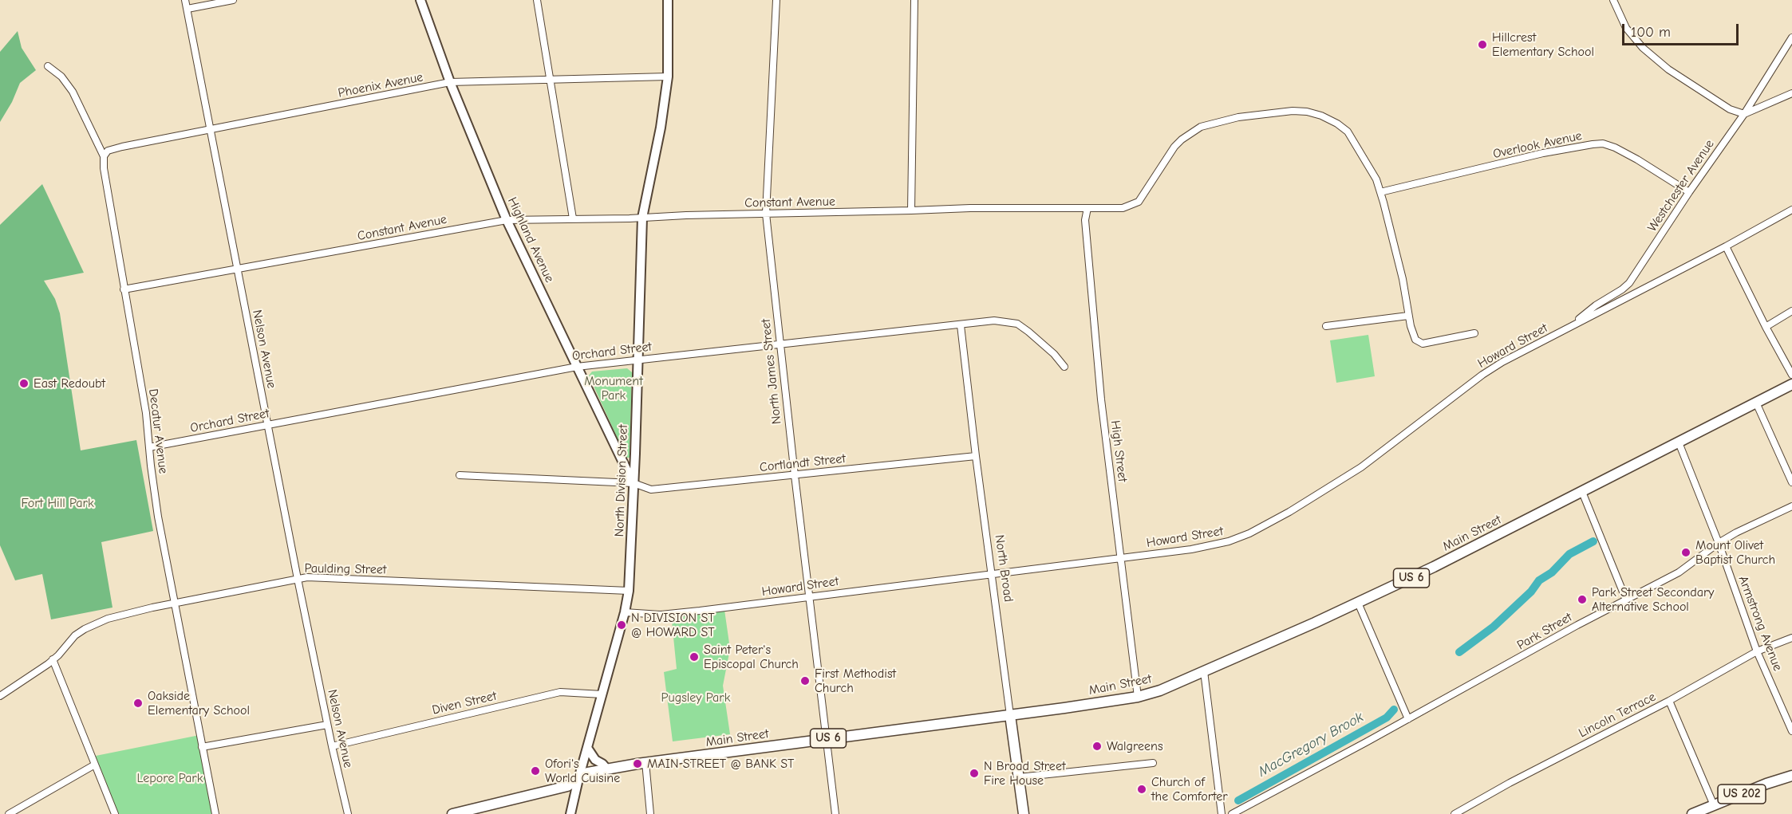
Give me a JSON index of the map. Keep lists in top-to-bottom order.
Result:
{
  "streets": {
    "main road": [
      "Main Street",
      "North Broad",
      "US 6",
      "US 202"
    ],
    "street": [
      "Phoenix Avenue",
      "Overlook Avenue",
      "Westchester Avenue",
      "Constant Avenue",
      "Highland Avenue",
      "Howard Street",
      "Nelson Avenue",
      "Orchard Street",
      "North James Street",
      "Decatur Avenue",
      "High Street",
      "Cortlandt Street",
      "North Division Street",
      "Paulding Street",
      "Armstrong Avenue",
      "Park Street",
      "Diven Street",
      "Lincoln Terrace"
    ]
  },
  "crossings": [
    ["Phoenix Avenue", "Highland Avenue"],
    ["Phoenix Avenue", "Nelson Avenue"],
    ["Phoenix Avenue", "Decatur Avenue"],
    ["Phoenix Avenue", "North Division Street"],
    ["Overlook Avenue", "Westchester Avenue"],
    ["Overlook Avenue", "Constant Avenue"],
    ["Westchester Avenue", "Howard Street"],
    ["Constant Avenue", "Highland Avenue"],
    ["Constant Avenue", "Nelson Avenue"],
    ["Constant Avenue", "North James Street"],
    ["Constant Avenue", "Decatur Avenue"],
    ["Constant Avenue", "High Street"],
    ["Constant Avenue", "North Division Street"],
    ["Highland Avenue", "Orchard Street"],
    ["Highland Avenue", "Cortlandt Street"],
    ["Highland Avenue", "North Division Street"],
    ["Howard Street", "North James Street"],
    ["Howard Street", "High Street"],
    ["Howard Street", "North Division Street"],
    ["Howard Street", "North Broad"],
    ["Nelson Avenue", "Orchard Street"],
    ["Nelson Avenue", "Paulding Street"],
    ["Nelson Avenue", "Diven Street"],
    ["Orchard Street", "North James Street"],
    ["Orchard Street", "Decatur Avenue"],
    ["Orchard Street", "North Division Street"],
    ["Orchard Street", "North Broad"],
    ["North James Street", "Cortlandt Street"],
    ["North James Street", "Main Street"],
    ["Decatur Avenue", "Paulding Street"],
    ["High Street", "Main Street"],
    ["Cortlandt Street", "North Division Street"],
    ["Cortlandt Street", "North Broad"],
    ["North Division Street", "Main Street"],
    ["North Division Street", "Paulding Street"],
    ["North Division Street", "Diven Street"],
    ["Main Street", "North Broad"],
    ["Main Street", "Armstrong Avenue"],
    ["Armstrong Avenue", "Park Street"],
    ["Armstrong Avenue", "Lincoln Terrace"]
  ],
  "water": ["MacGregory Brook"],
  "parks": [
    "Monument Park",
    "Fort Hill Park",
    "Pugsley Park",
    "Lepore Park"
  ],
  "places": [
    "Hillcrest Elementary School",
    "East Redoubt",
    "Mount Olivet Baptist Church",
    "Park Street Secondary Alternative School",
    "N DIVISION ST @ HOWARD ST",
    "Saint Peter's Episcopal Church",
    "First Methodist Church",
    "Oakside Elementary School",
    "Walgreens",
    "MAIN STREET @ BANK ST",
    "Ofori's World Cuisine",
    "N Broad Street Fire House",
    "Church of the Comforter"
  ],
  "scale_bar": "100 m"
}
